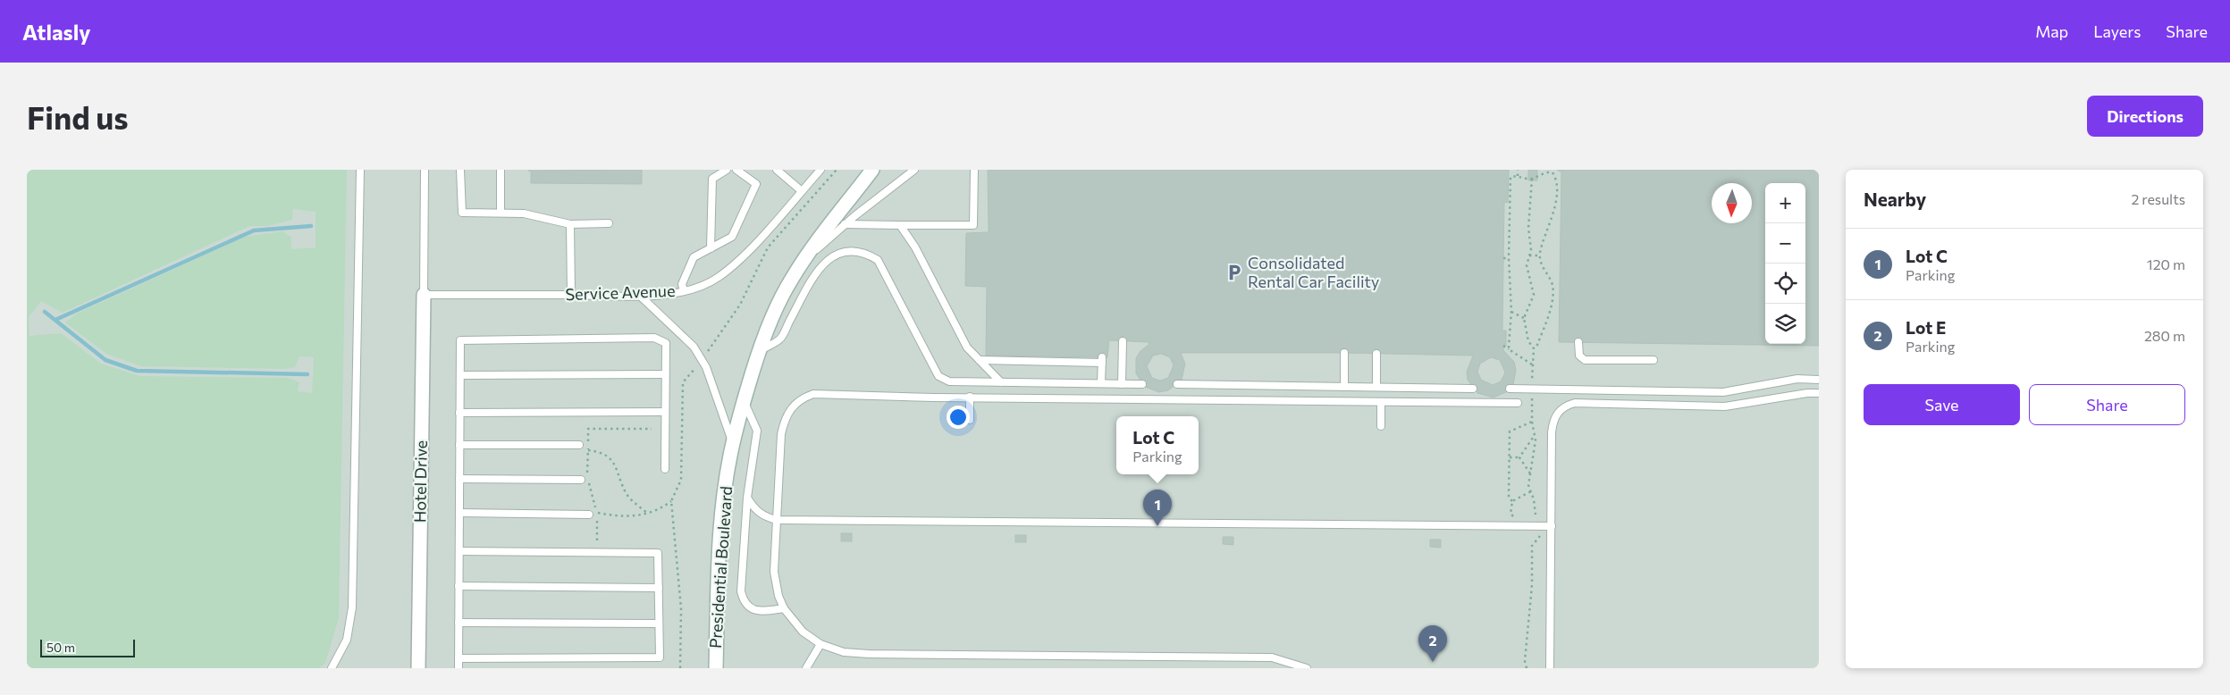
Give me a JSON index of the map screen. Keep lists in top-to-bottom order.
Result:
{
  "streets": {
    "main road": ["Hotel Drive", "Presidential Boulevard"],
    "lane": ["Service Avenue"]
  },
  "crossings": [
    ["Service Avenue", "Hotel Drive"]
  ],
  "places": {
    "parking": ["Consolidated Rental Car Facility"]
  },
  "scale_bar": "50 m",
  "north": "bottom",
  "page": {
    "header": "Atlasly",
    "nav": ["Map", "Layers", "Share"],
    "buttons": [
      "Directions",
      ["Save", "Share"]
    ],
    "title": "Find us",
    "heading": ["Nearby", "2 results"],
    "map_buttons": ["+", "−"],
    "list": [
      {
        "mark": "1",
        "name": "Lot C",
        "note": "Parking",
        "value": "120 m"
      },
      {
        "mark": "2",
        "name": "Lot E",
        "note": "Parking",
        "value": "280 m"
      }
    ],
    "popup": ["Lot C", "Parking"],
    "pins": ["1", "2"],
    "scale": "50 m"
  }
}
